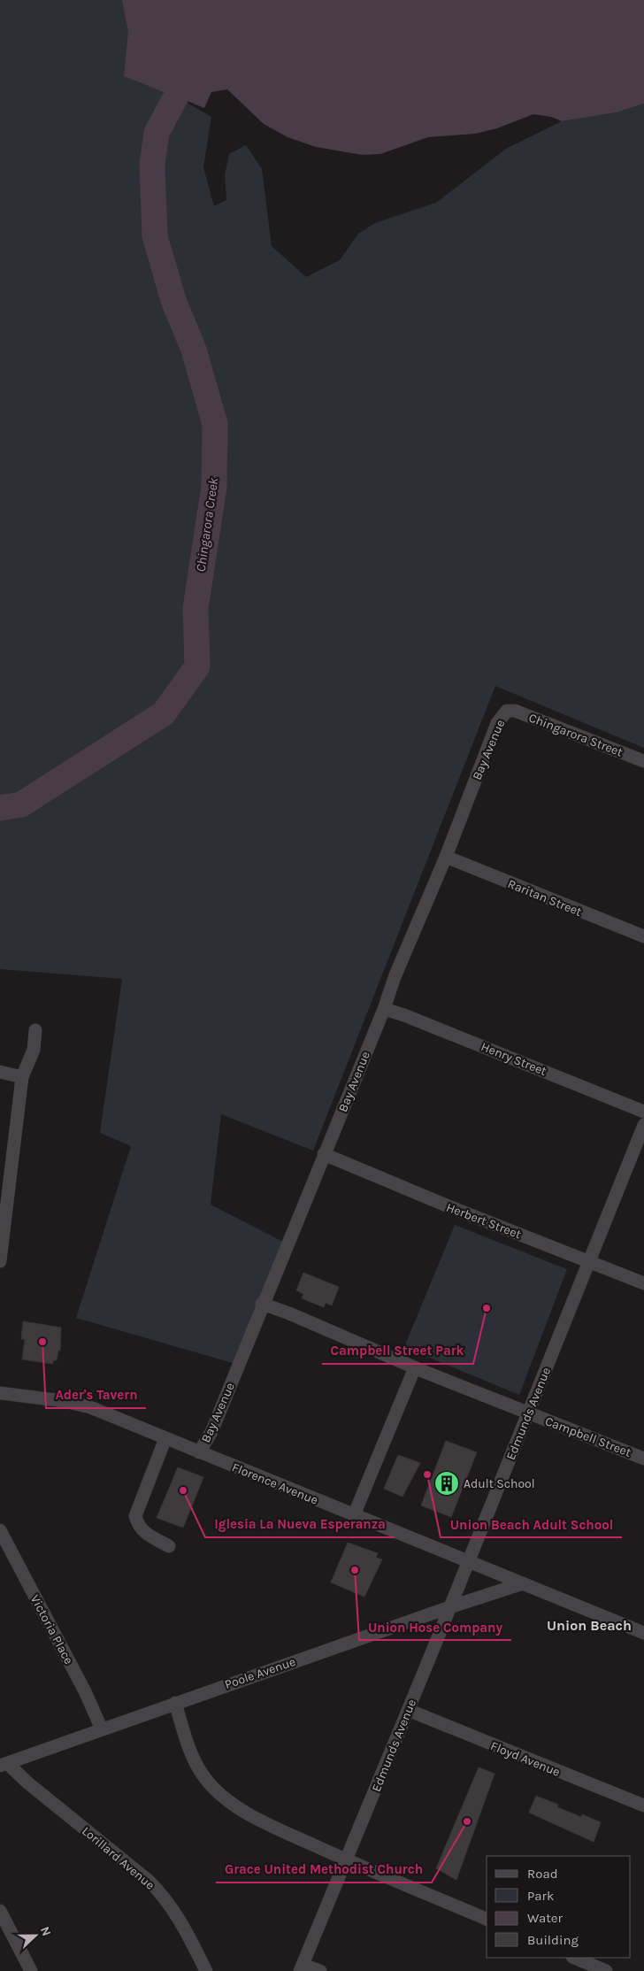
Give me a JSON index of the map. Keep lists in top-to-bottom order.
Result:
{
  "streets": {
    "street": [
      "Chingarora Street",
      "Bay Avenue",
      "Raritan Street",
      "Henry Street",
      "Herbert Street",
      "Edmunds Avenue",
      "Campbell Street",
      "Florence Avenue",
      "Victoria Place",
      "Poole Avenue",
      "Floyd Avenue",
      "Lorillard Avenue"
    ]
  },
  "crossings": [
    ["Chingarora Street", "Bay Avenue"],
    ["Bay Avenue", "Raritan Street"],
    ["Bay Avenue", "Henry Street"],
    ["Bay Avenue", "Herbert Street"],
    ["Bay Avenue", "Campbell Street"],
    ["Bay Avenue", "Florence Avenue"],
    ["Herbert Street", "Edmunds Avenue"],
    ["Edmunds Avenue", "Campbell Street"],
    ["Edmunds Avenue", "Florence Avenue"],
    ["Edmunds Avenue", "Poole Avenue"],
    ["Edmunds Avenue", "Floyd Avenue"],
    ["Florence Avenue", "Poole Avenue"],
    ["Victoria Place", "Poole Avenue"],
    ["Poole Avenue", "Lorillard Avenue"]
  ],
  "districts": ["Union Beach"],
  "water": ["Chingarora Creek"],
  "places": {
    "other": [
      "Campbell Street Park",
      "Ader's Tavern",
      "Union Beach Adult School",
      "Iglesia La Nueva Esperanza",
      "Union Hose Company",
      "Grace United Methodist Church"
    ],
    "building": ["Adult School"]
  },
  "legend": [
    "Road",
    "Park",
    "Water",
    "Building"
  ],
  "north": "right"
}
